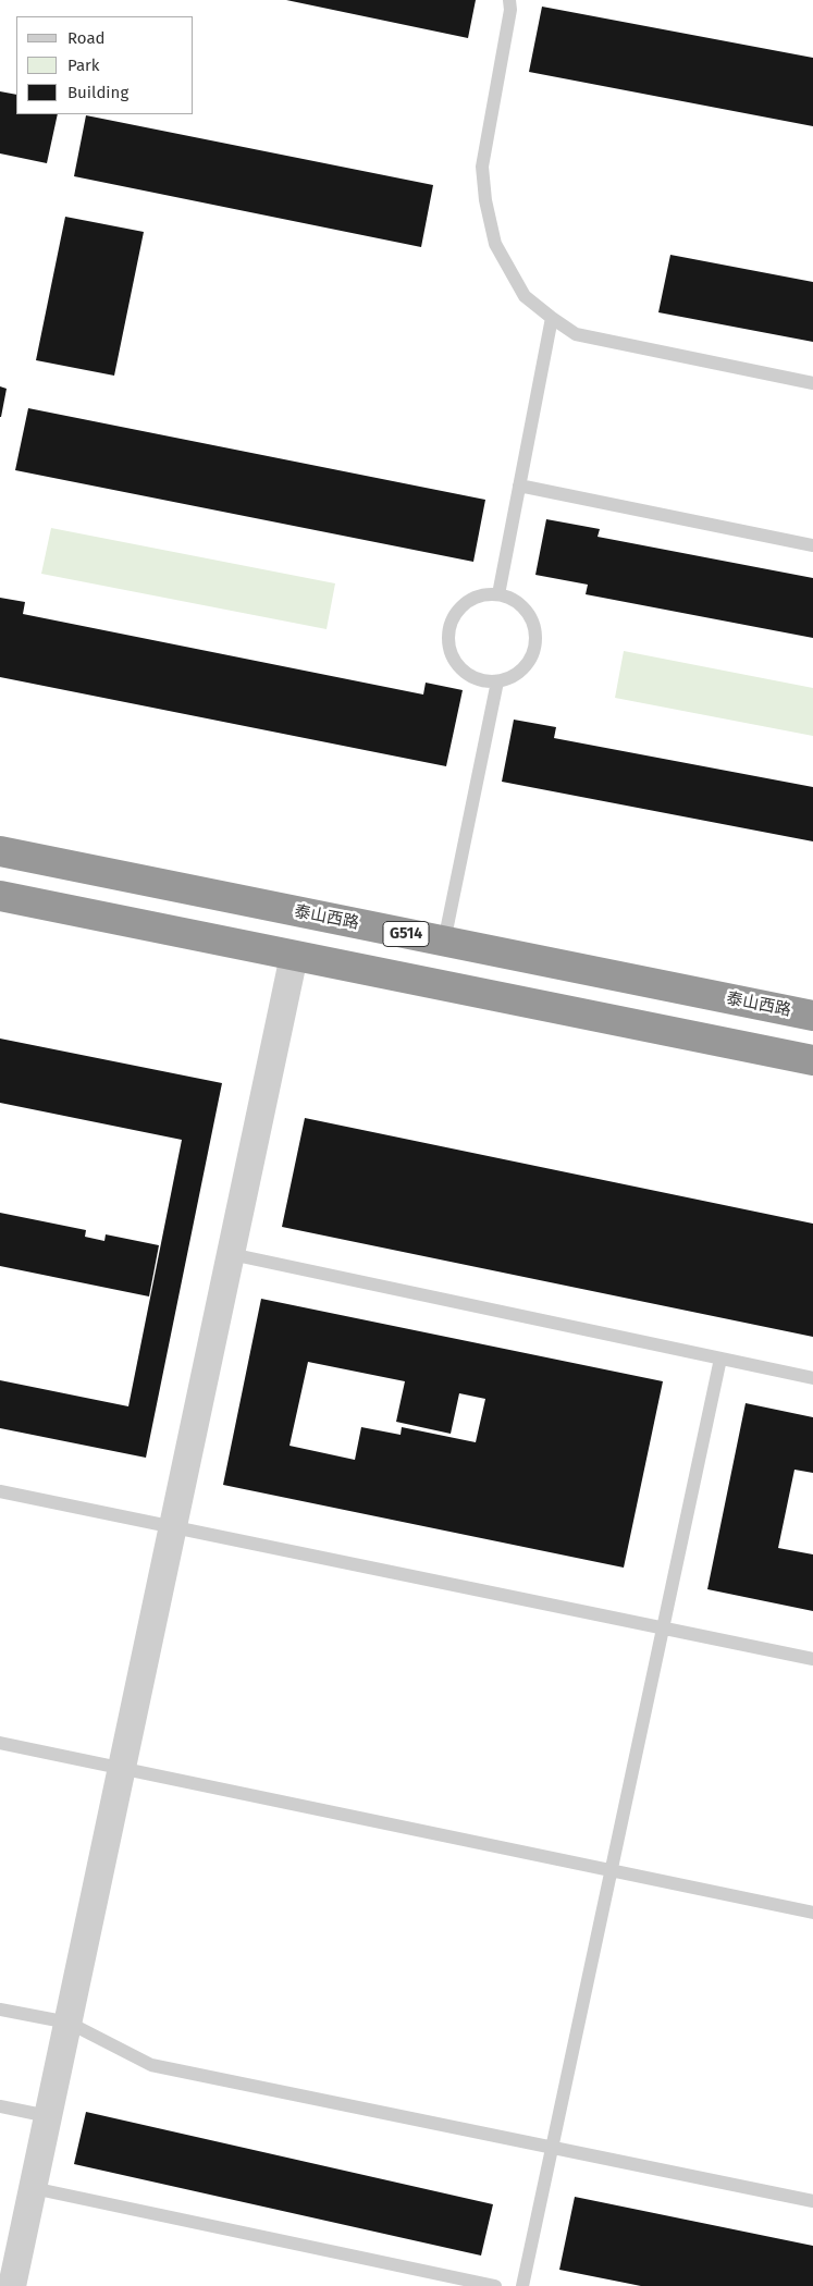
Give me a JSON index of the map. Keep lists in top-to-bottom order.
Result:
{
  "streets": {
    "highway": ["泰山西路", "G514"]
  },
  "legend": ["Road", "Park", "Building"]
}
